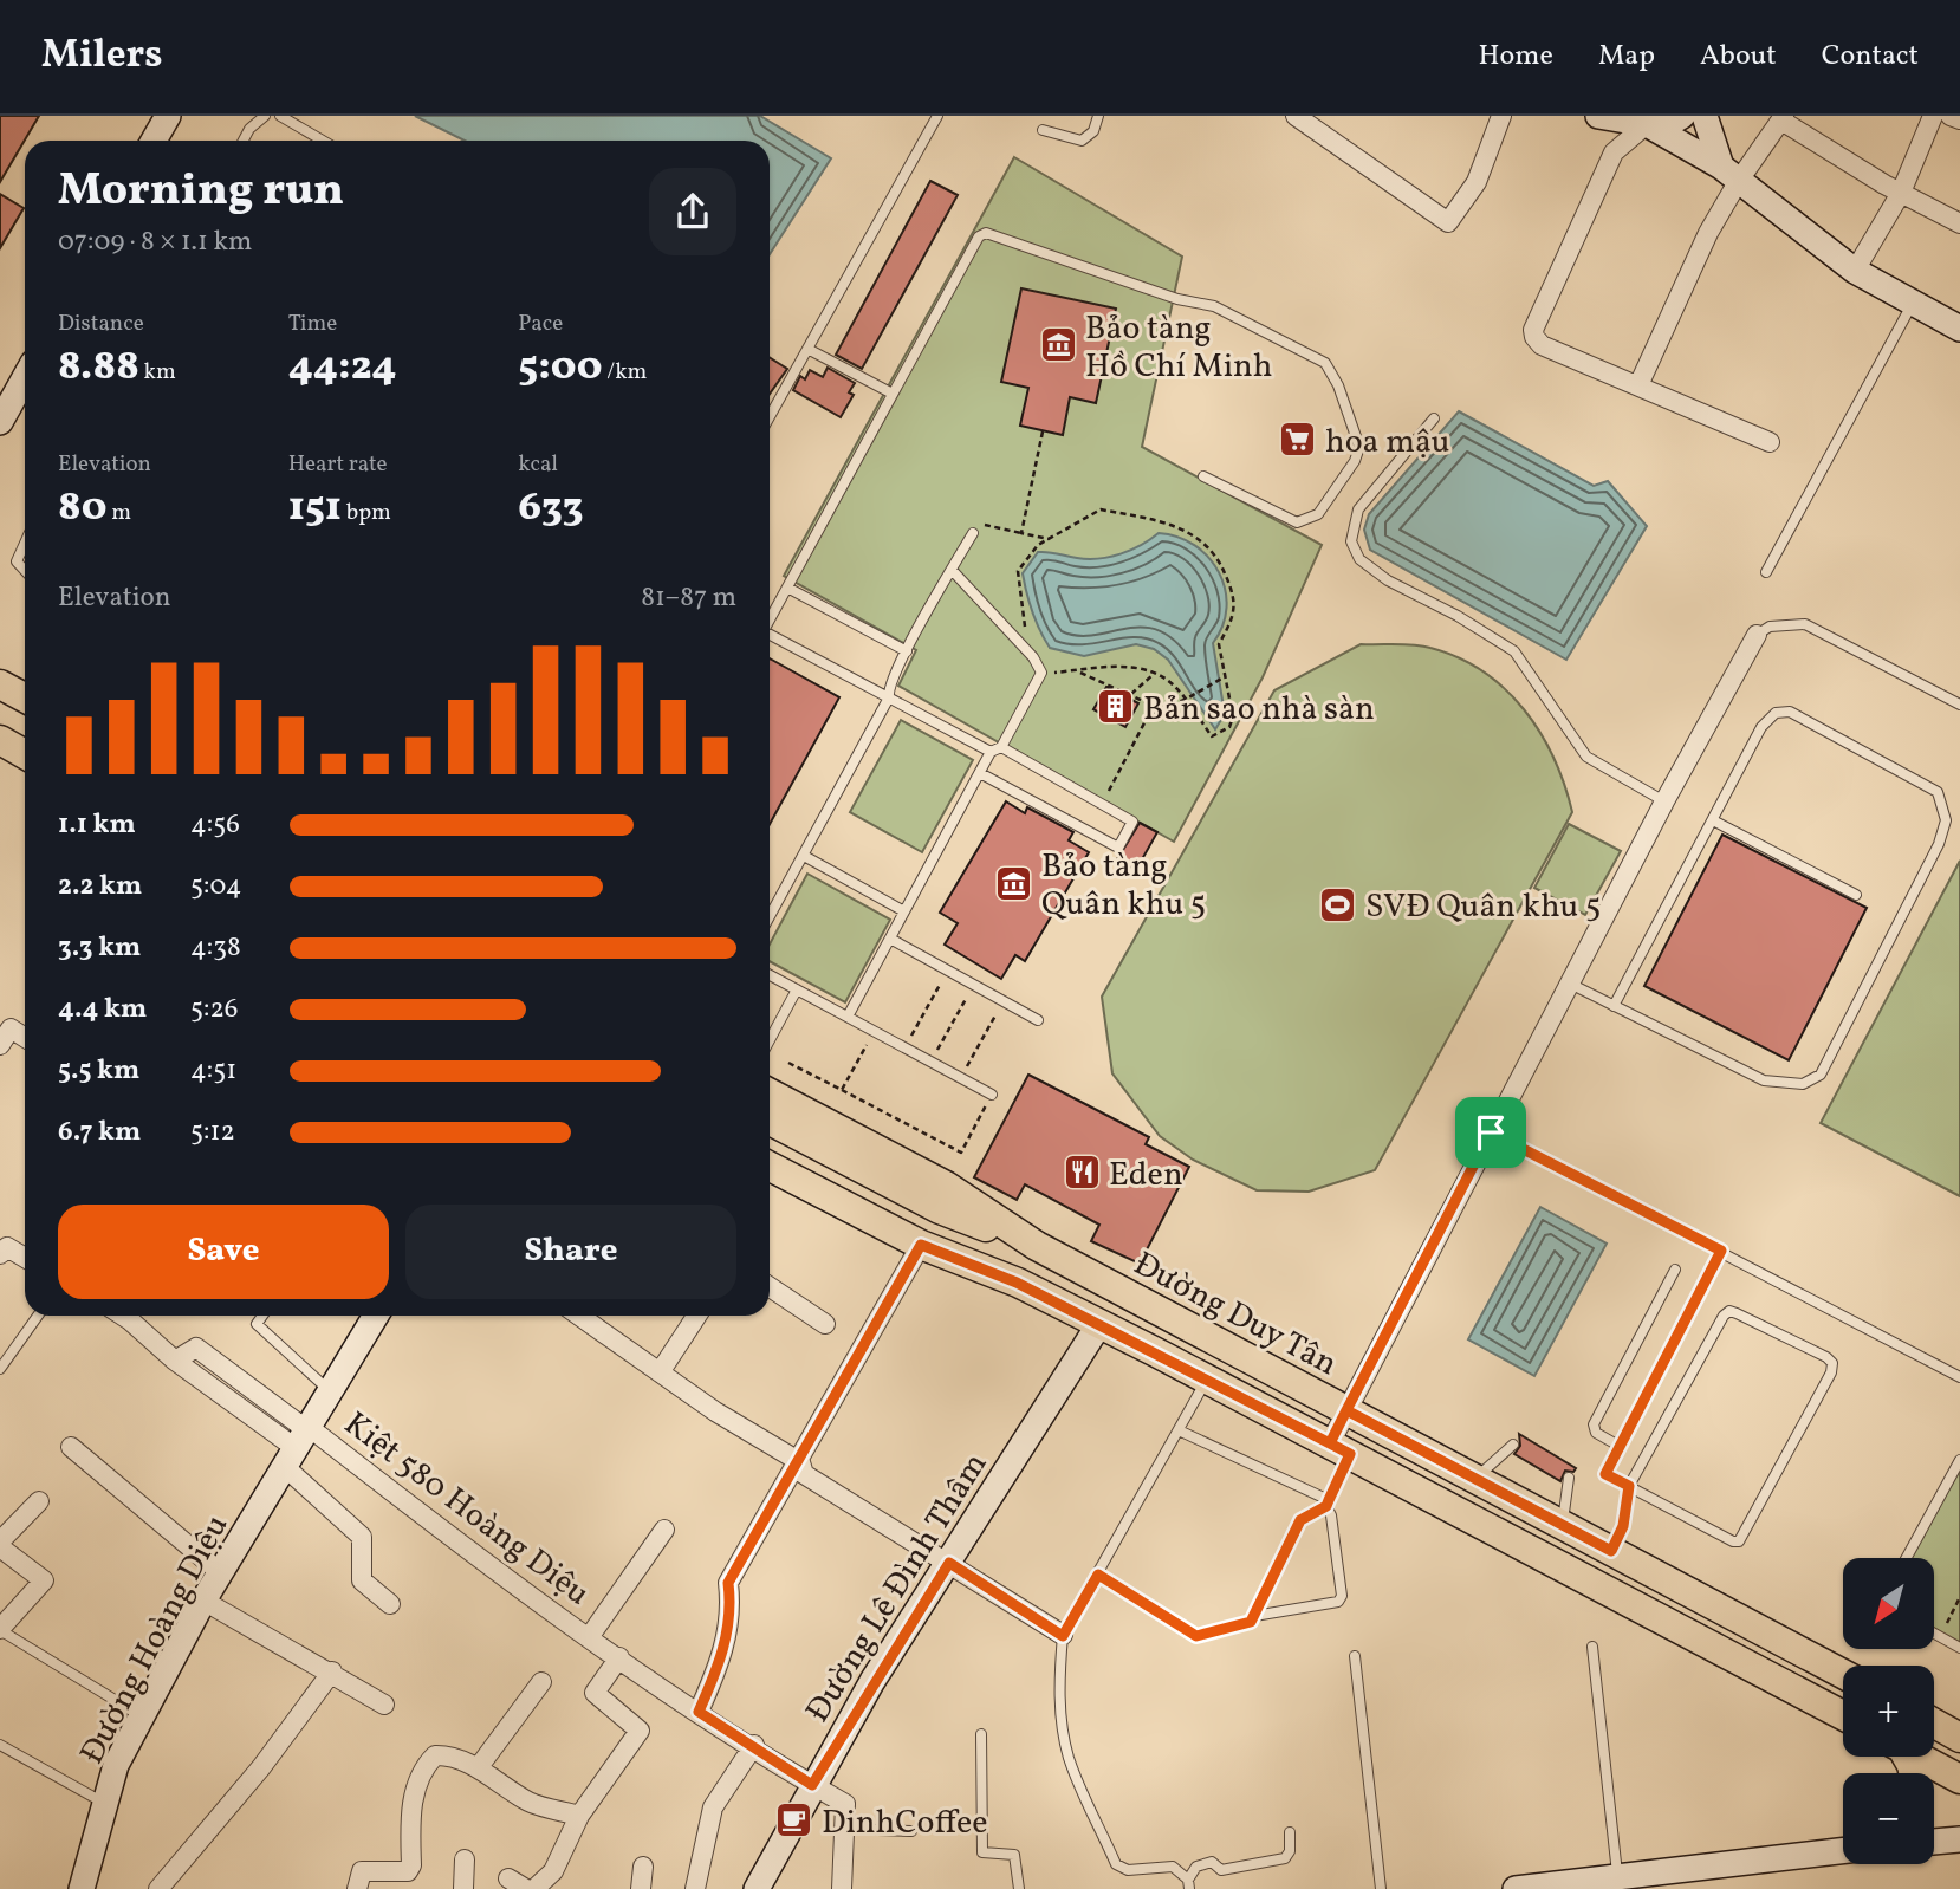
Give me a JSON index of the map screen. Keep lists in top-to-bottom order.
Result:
{
  "streets": {
    "main road": ["Đường Duy Tân", "Đường Lê Đình Thâm", "Đường Hoàng Diệu"],
    "street": ["Kiệt 580 Hoàng Diệu"]
  },
  "crossings": [
    ["Kiệt 580 Hoàng Diệu", "Đường Lê Đình Thâm"],
    ["Kiệt 580 Hoàng Diệu", "Đường Hoàng Diệu"]
  ],
  "places": {
    "museum": ["Bảo tàng Hồ Chí Minh", "Bảo tàng Quân khu 5"],
    "supermarket": ["hoa mậu"],
    "building": ["Bản sao nhà sàn"],
    "sports": ["SVĐ Quân khu 5"],
    "restaurant": ["Eden"],
    "cafe": ["DinhCoffee"]
  },
  "north": "bottom left",
  "page": {
    "header": "Milers",
    "nav": [
      "Home",
      "Map",
      "About",
      "Contact"
    ],
    "heading": ["Morning run", "07:09 · 8 × 1.1 km"],
    "stats": [
      ["Distance", "8.88 km"],
      ["Time", "44:24"],
      ["Pace", "5:00 /km"],
      ["Elevation", "80 m"],
      ["Heart rate", "151 bpm"],
      ["kcal", "633"]
    ],
    "chart": ["Elevation", "81–87 m"],
    "list": [
      {
        "name": "1.1 km",
        "note": "4:56"
      },
      {
        "name": "2.2 km",
        "note": "5:04"
      },
      {
        "name": "3.3 km",
        "note": "4:38"
      },
      {
        "name": "4.4 km",
        "note": "5:26"
      },
      {
        "name": "5.5 km",
        "note": "4:51"
      },
      {
        "name": "6.7 km",
        "note": "5:12"
      }
    ],
    "buttons": ["Save", "Share"],
    "map_buttons": ["+", "−"]
  }
}
